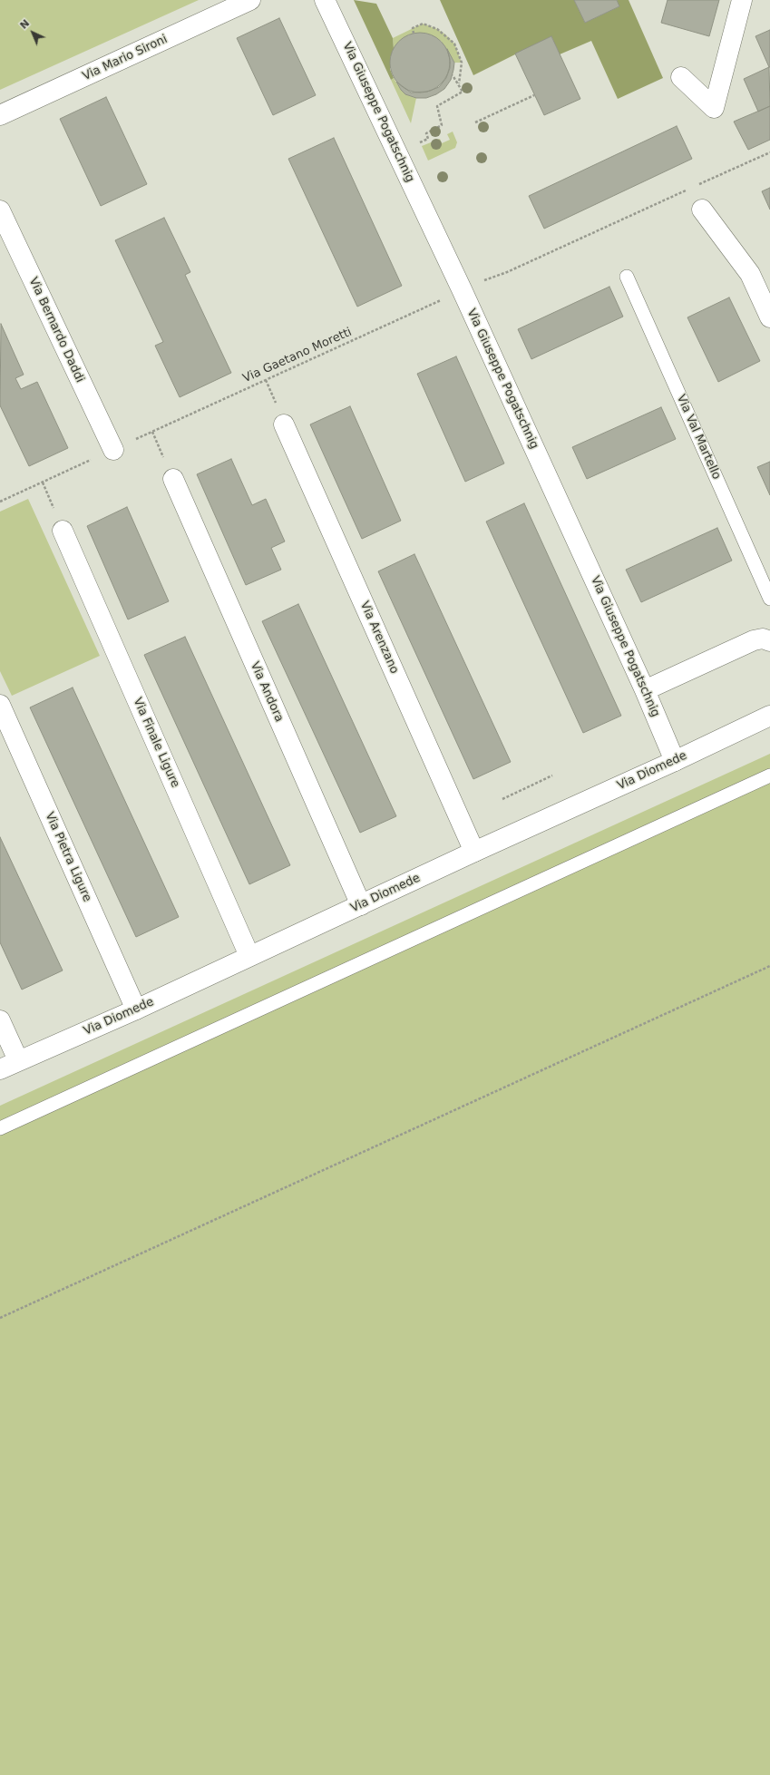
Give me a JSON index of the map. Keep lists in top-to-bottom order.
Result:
{
  "streets": {
    "street": [
      "Via Mario Sironi",
      "Via Giuseppe Pogatschnig",
      "Via Bernardo Daddi",
      "Via Arenzano",
      "Via Andora",
      "Via Finale Ligure",
      "Via Diomede",
      "Via Pietra Ligure"
    ],
    "lane": ["Via Val Martello"],
    "path": ["Via Gaetano Moretti"]
  },
  "crossings": [
    ["Via Giuseppe Pogatschnig", "Via Diomede"],
    ["Via Gaetano Moretti", "Via Andora"],
    ["Via Arenzano", "Via Diomede"],
    ["Via Andora", "Via Diomede"],
    ["Via Finale Ligure", "Via Diomede"],
    ["Via Diomede", "Via Pietra Ligure"]
  ],
  "north": "top left"
}
